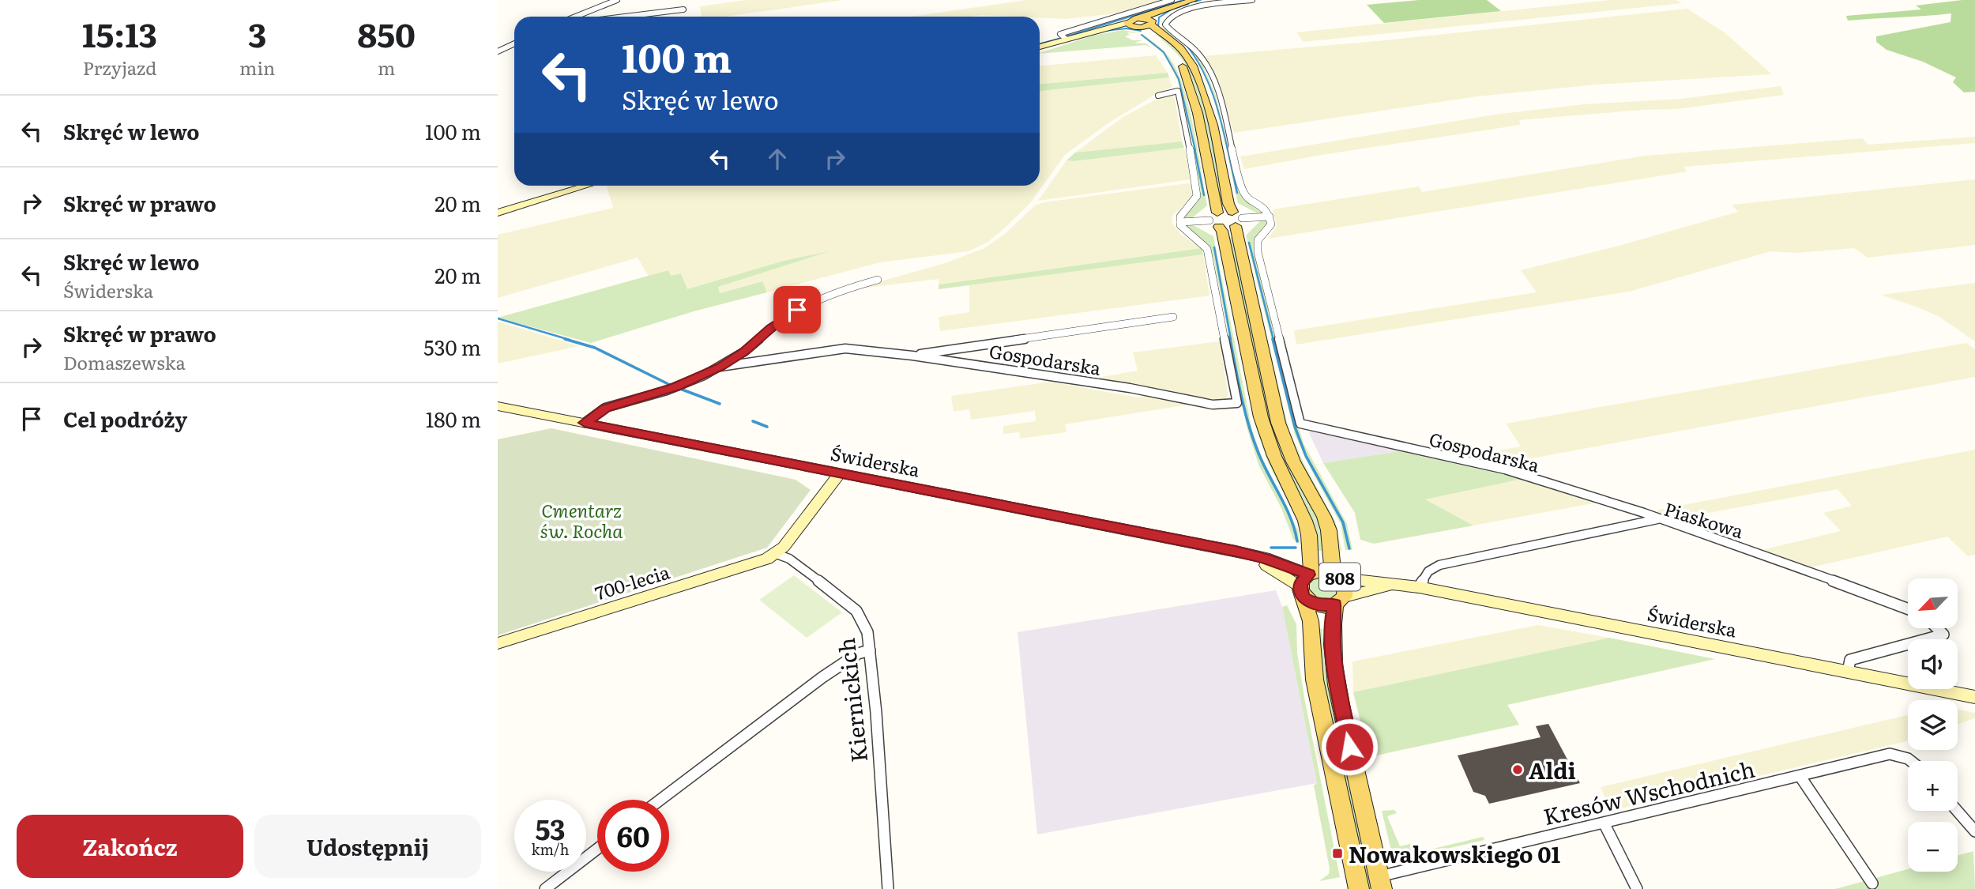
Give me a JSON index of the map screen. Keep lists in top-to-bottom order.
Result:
{
  "streets": {
    "main road": ["Świderska", "808", "700-lecia"],
    "street": [
      "Gospodarska",
      "Piaskowa",
      "Kiernickich",
      "Kresów Wschodnich"
    ]
  },
  "crossings": [
    ["Gospodarska", "Piaskowa"],
    ["Świderska", "Piaskowa"],
    ["Świderska", "808"],
    ["700-lecia", "Kiernickich"]
  ],
  "parks": ["Cmentarz św. Rocha"],
  "places": {
    "other": ["Aldi"],
    "transit": ["Nowakowskiego 01"]
  },
  "north": "bottom left",
  "page": {
    "eta": [
      "15:13",
      "Przyjazd",
      "3",
      "min",
      "850",
      "m"
    ],
    "turn": ["100 m", "Skręć w lewo"],
    "list": [
      {
        "name": "Skręć w lewo",
        "value": "100 m"
      },
      {
        "name": "Skręć w prawo",
        "value": "20 m"
      },
      {
        "name": "Skręć w lewo",
        "note": "Świderska",
        "value": "20 m"
      },
      {
        "name": "Skręć w prawo",
        "note": "Domaszewska",
        "value": "530 m"
      },
      {
        "name": "Cel podróży",
        "value": "180 m"
      }
    ],
    "map_buttons": ["+", "−"],
    "speed": "53 km/h",
    "limit": "60",
    "buttons": ["Zakończ", "Udostępnij"]
  }
}
